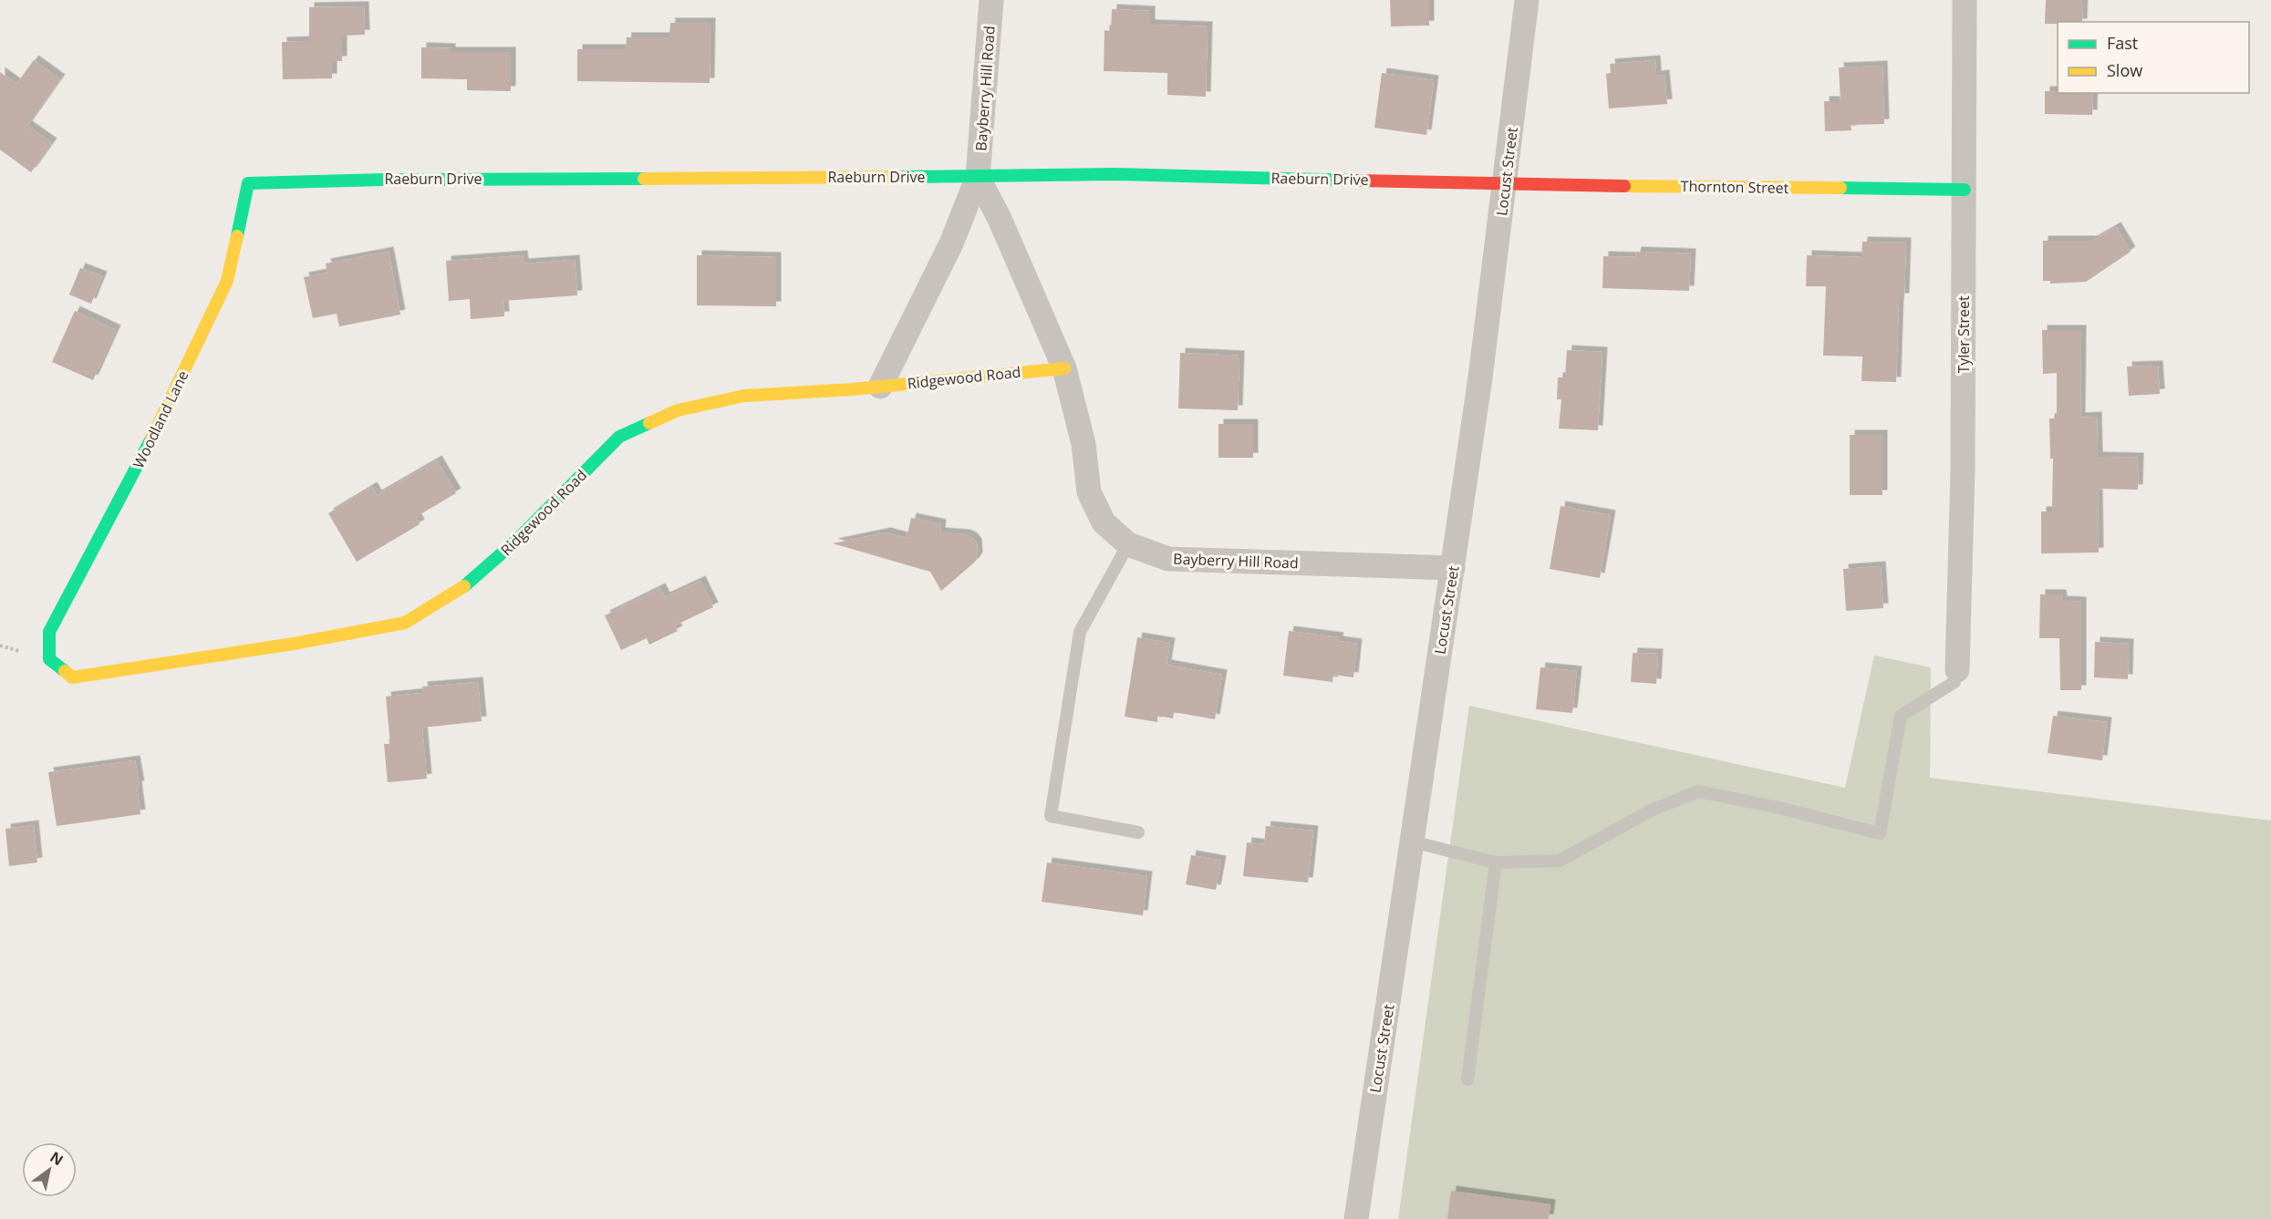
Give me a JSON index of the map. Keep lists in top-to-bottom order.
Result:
{
  "streets": {
    "street": [
      "Bayberry Hill Road",
      "Locust Street",
      "Raeburn Drive",
      "Thornton Street",
      "Tyler Street",
      "Ridgewood Road",
      "Woodland Lane"
    ]
  },
  "crossings": [
    ["Bayberry Hill Road", "Locust Street"],
    ["Bayberry Hill Road", "Raeburn Drive"],
    ["Bayberry Hill Road", "Ridgewood Road"],
    ["Locust Street", "Raeburn Drive"],
    ["Locust Street", "Thornton Street"],
    ["Raeburn Drive", "Thornton Street"],
    ["Raeburn Drive", "Woodland Lane"],
    ["Thornton Street", "Tyler Street"],
    ["Ridgewood Road", "Woodland Lane"]
  ],
  "legend": ["Fast", "Slow"],
  "north": "top right"
}
